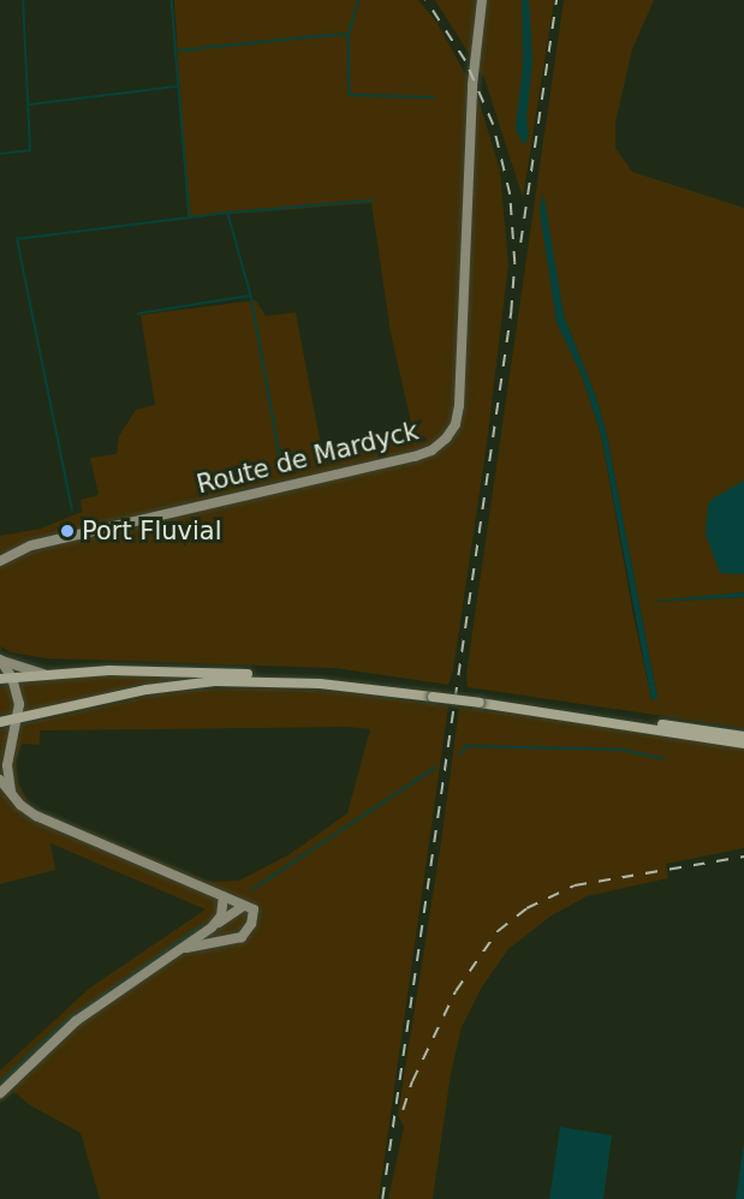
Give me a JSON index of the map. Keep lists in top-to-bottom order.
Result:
{
  "streets": {
    "main road": ["Route de Mardyck"]
  },
  "places": ["Port Fluvial"]
}
